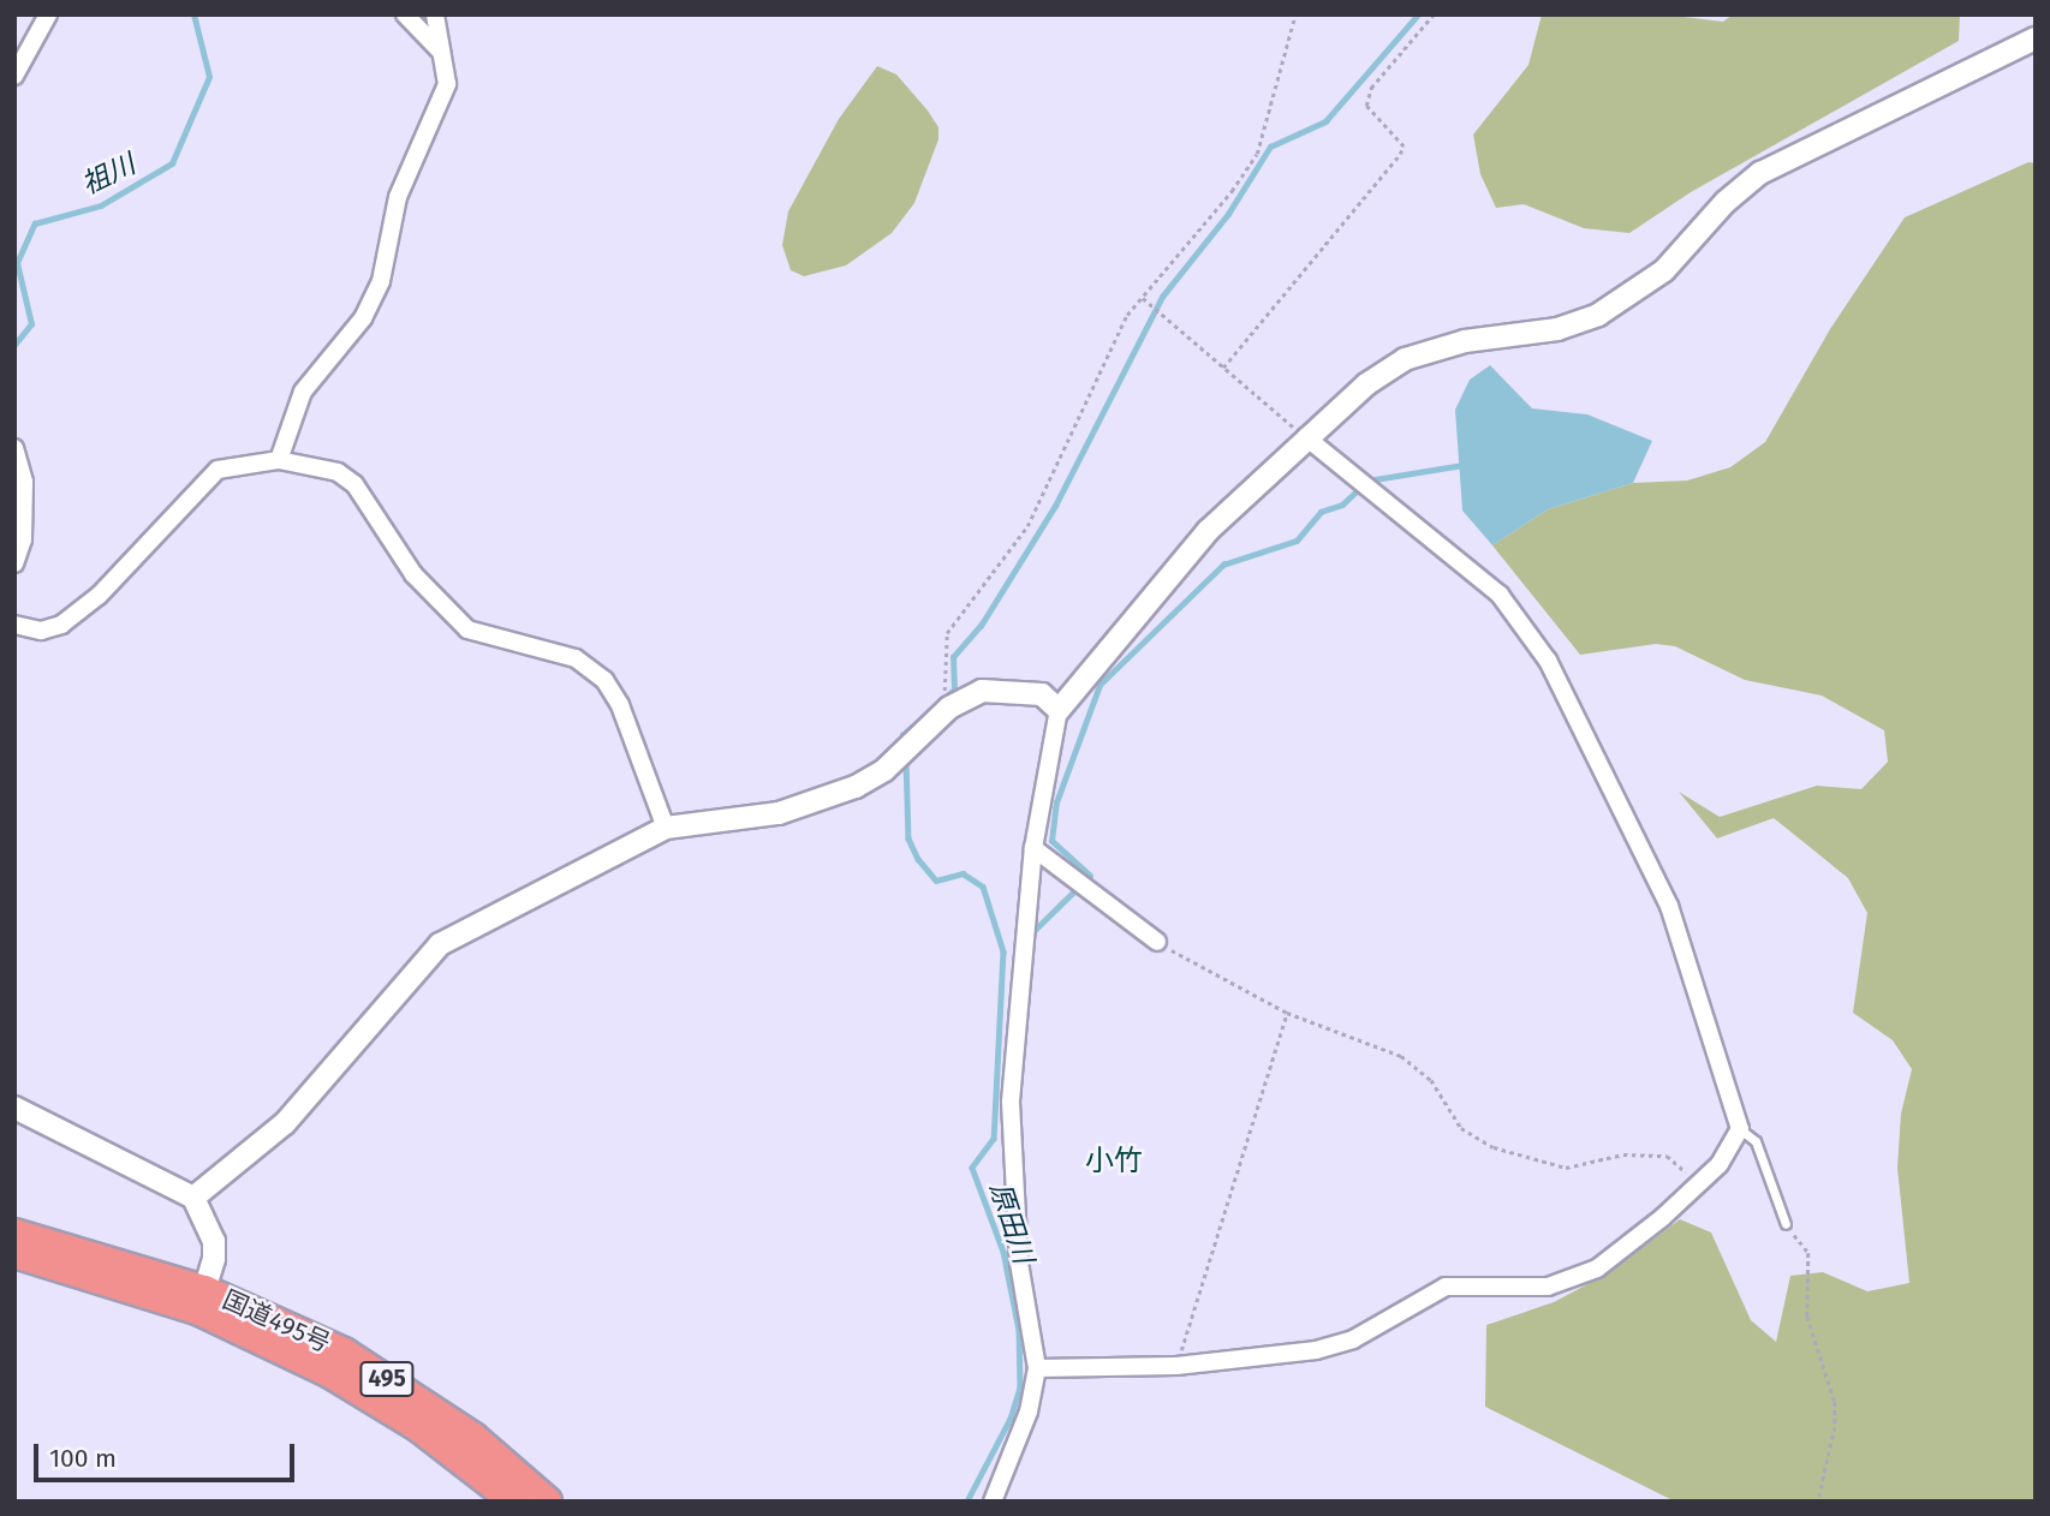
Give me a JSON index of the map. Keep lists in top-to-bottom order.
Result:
{
  "streets": {
    "highway": ["国道495号", "495"]
  },
  "districts": ["小竹"],
  "water": ["祖川", "原田川"],
  "scale_bar": "100 m"
}
